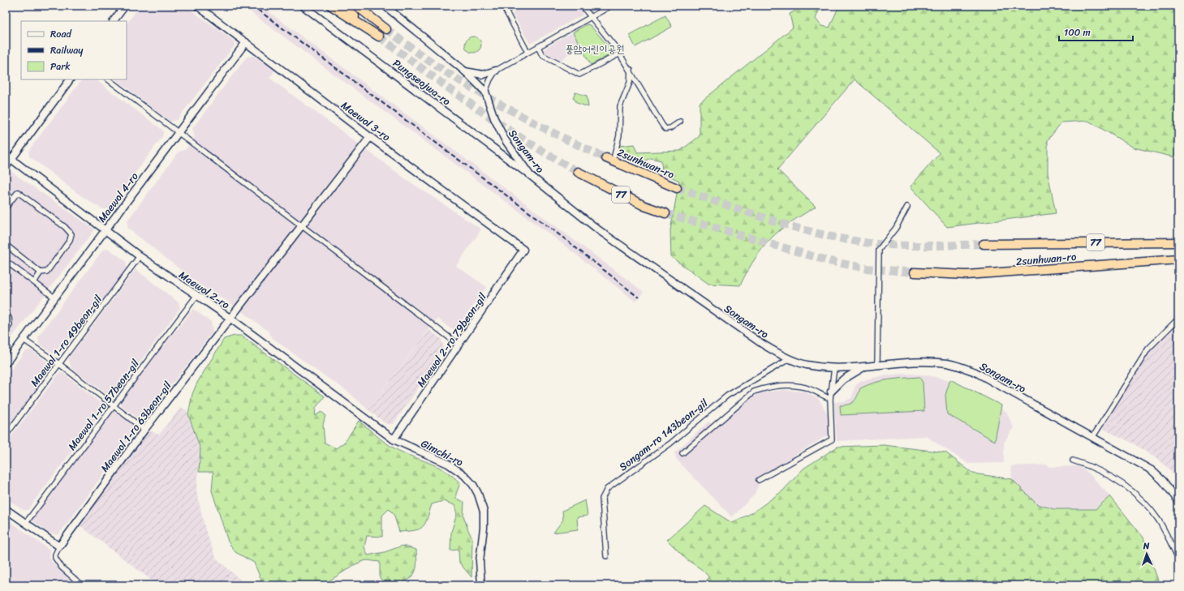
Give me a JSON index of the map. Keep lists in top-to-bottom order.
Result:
{
  "streets": {
    "highway": ["2sunhwan-ro", "77"],
    "street": [
      "Pungseojwa-ro",
      "Maewol 3-ro",
      "Songam-ro",
      "Maewol 4-ro",
      "Maewol 2-ro",
      "Maewol 2-ro 79beon-gil",
      "Maewol 1-ro 49beon-gil",
      "Maewol 1-ro 57beon-gil",
      "Maewol 1-ro 63beon-gil",
      "Songam-ro 143beon-gil",
      "Gimchi-ro"
    ]
  },
  "crossings": [
    ["Pungseojwa-ro", "Songam-ro"],
    ["Maewol 3-ro", "Maewol 4-ro"],
    ["Maewol 3-ro", "Maewol 2-ro 79beon-gil"],
    ["Maewol 3-ro", "Maewol 1-ro 63beon-gil"],
    ["Songam-ro", "Songam-ro 143beon-gil"],
    ["Maewol 4-ro", "Maewol 2-ro"],
    ["Maewol 2-ro", "Maewol 2-ro 79beon-gil"],
    ["Maewol 2-ro", "Maewol 1-ro 49beon-gil"],
    ["Maewol 2-ro", "Maewol 1-ro 57beon-gil"],
    ["Maewol 2-ro", "Maewol 1-ro 63beon-gil"],
    ["Maewol 2-ro", "Gimchi-ro"],
    ["Maewol 2-ro 79beon-gil", "Gimchi-ro"]
  ],
  "parks": ["풍암어린이공원"],
  "legend": ["Road", "Railway", "Park"],
  "scale_bar": "100 m",
  "north": "top"
}
